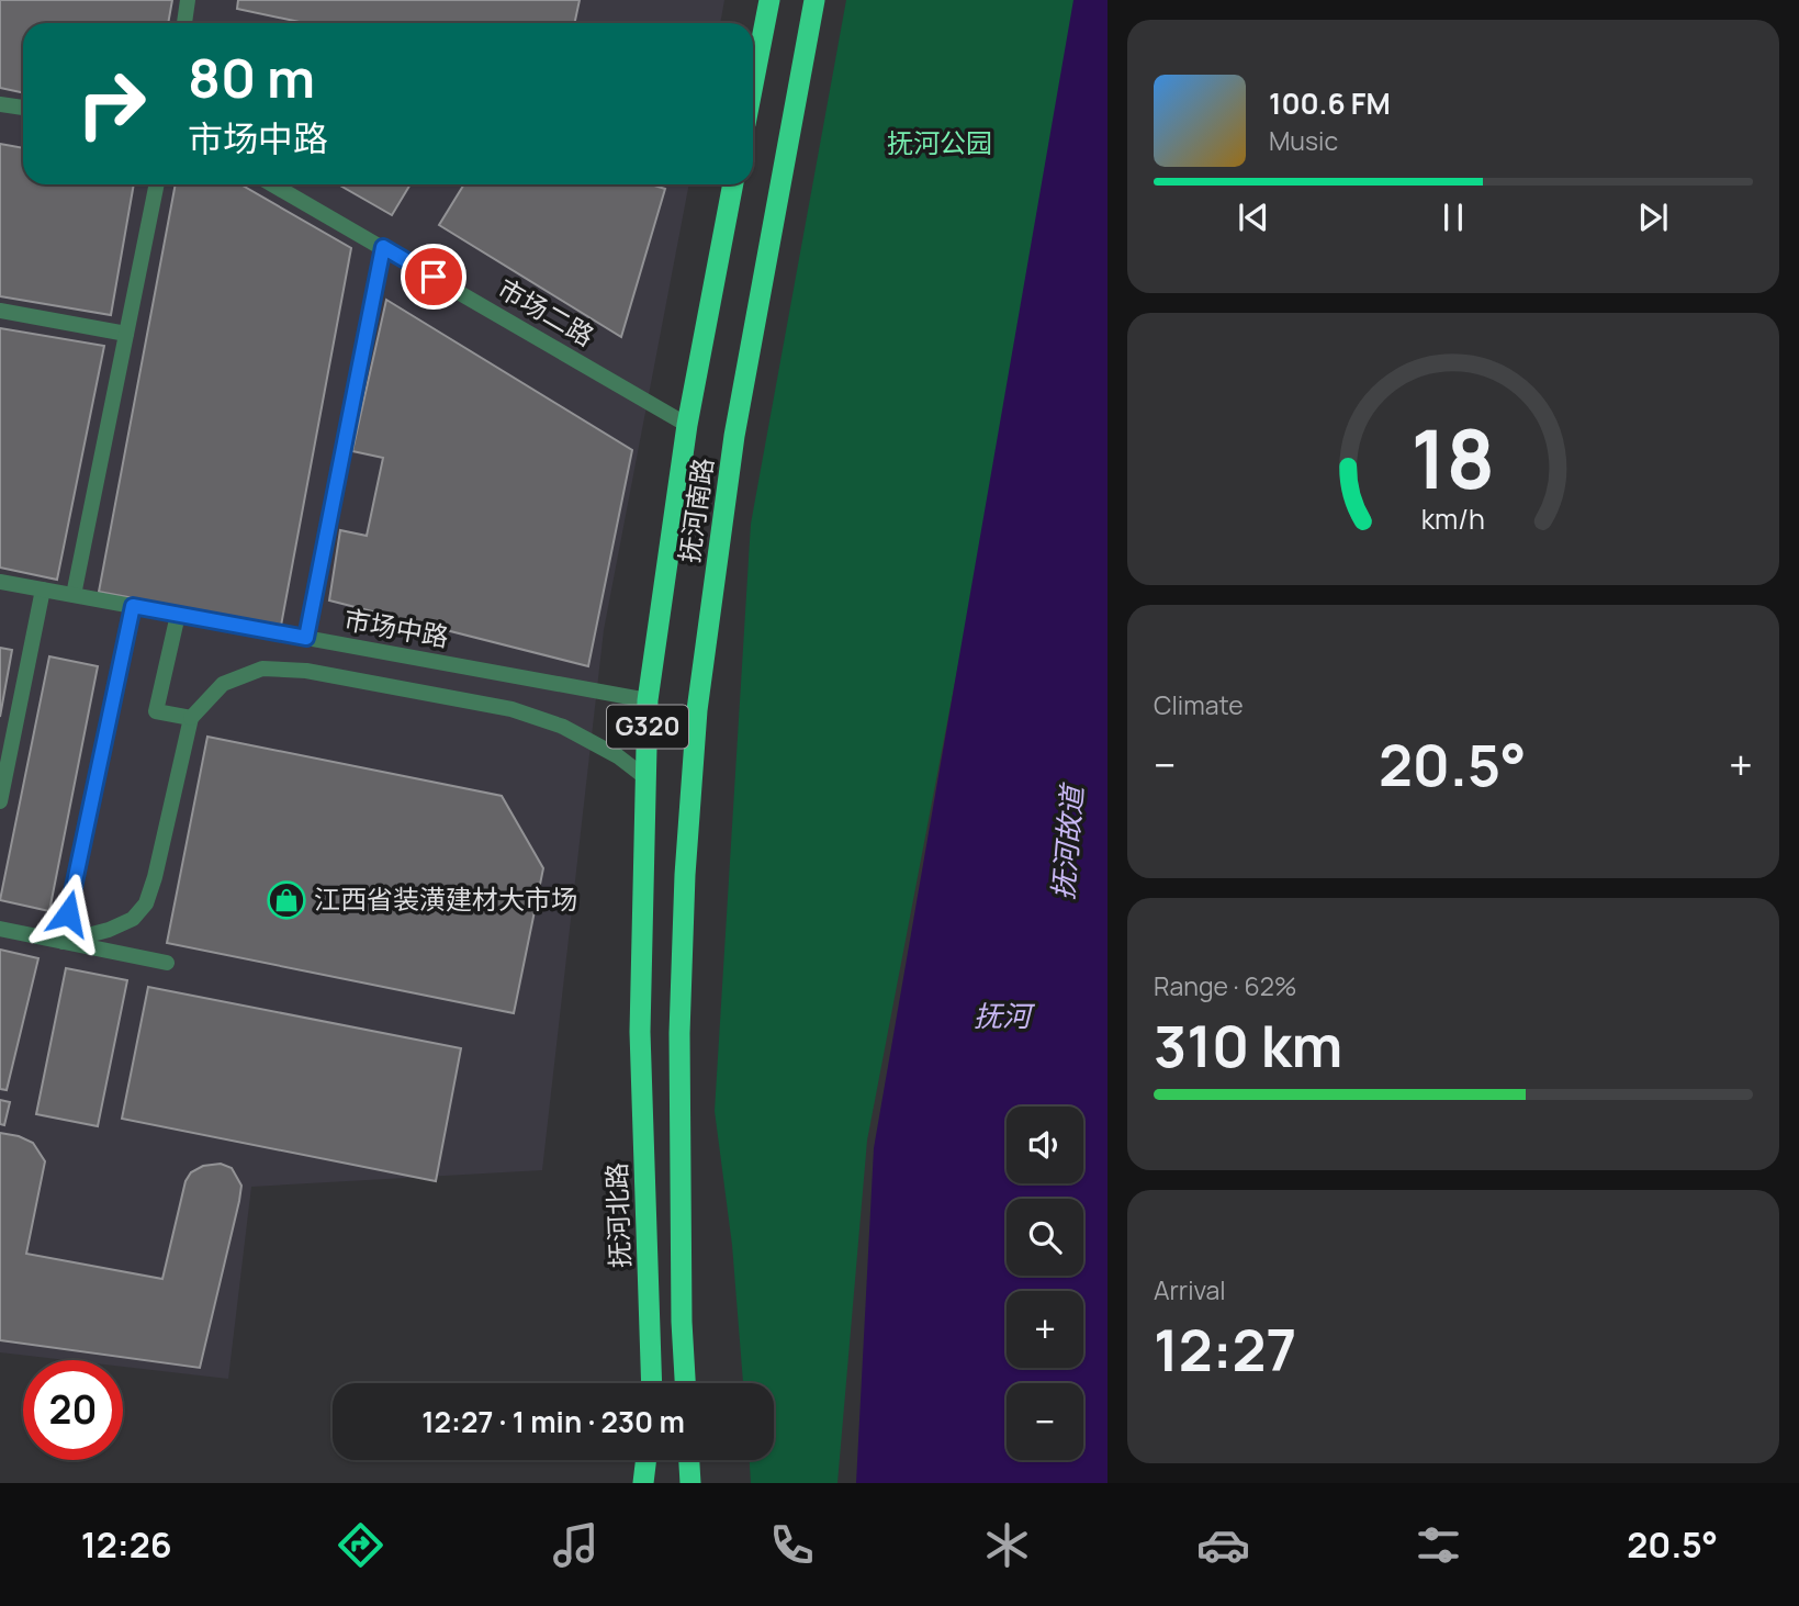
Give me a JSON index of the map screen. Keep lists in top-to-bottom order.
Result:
{
  "streets": {
    "highway": ["抚河南路", "G320", "抚河北路"],
    "street": ["市场二路", "市场中路"]
  },
  "crossings": [
    ["市场二路", "抚河南路"],
    ["抚河南路", "市场中路"],
    ["抚河南路", "抚河北路"]
  ],
  "water": ["抚河故道", "抚河"],
  "parks": ["抚河公园"],
  "places": {
    "shop": ["江西省装潢建材大市场"]
  },
  "page": {
    "turn": ["80 m", "市场中路"],
    "song": ["100.6 FM", "Music"],
    "tile": [
      "Climate",
      ["Range · 62%", "310 km"],
      ["Arrival", "12:27"]
    ],
    "heat": ["−", "20.5°", "+"],
    "map_buttons": ["+", "−"],
    "limit": "20",
    "trip": "12:27 · 1 min · 230 m",
    "tabs": ["12:26", "20.5°"],
    "gauge": ["18", "km/h"]
  }
}
